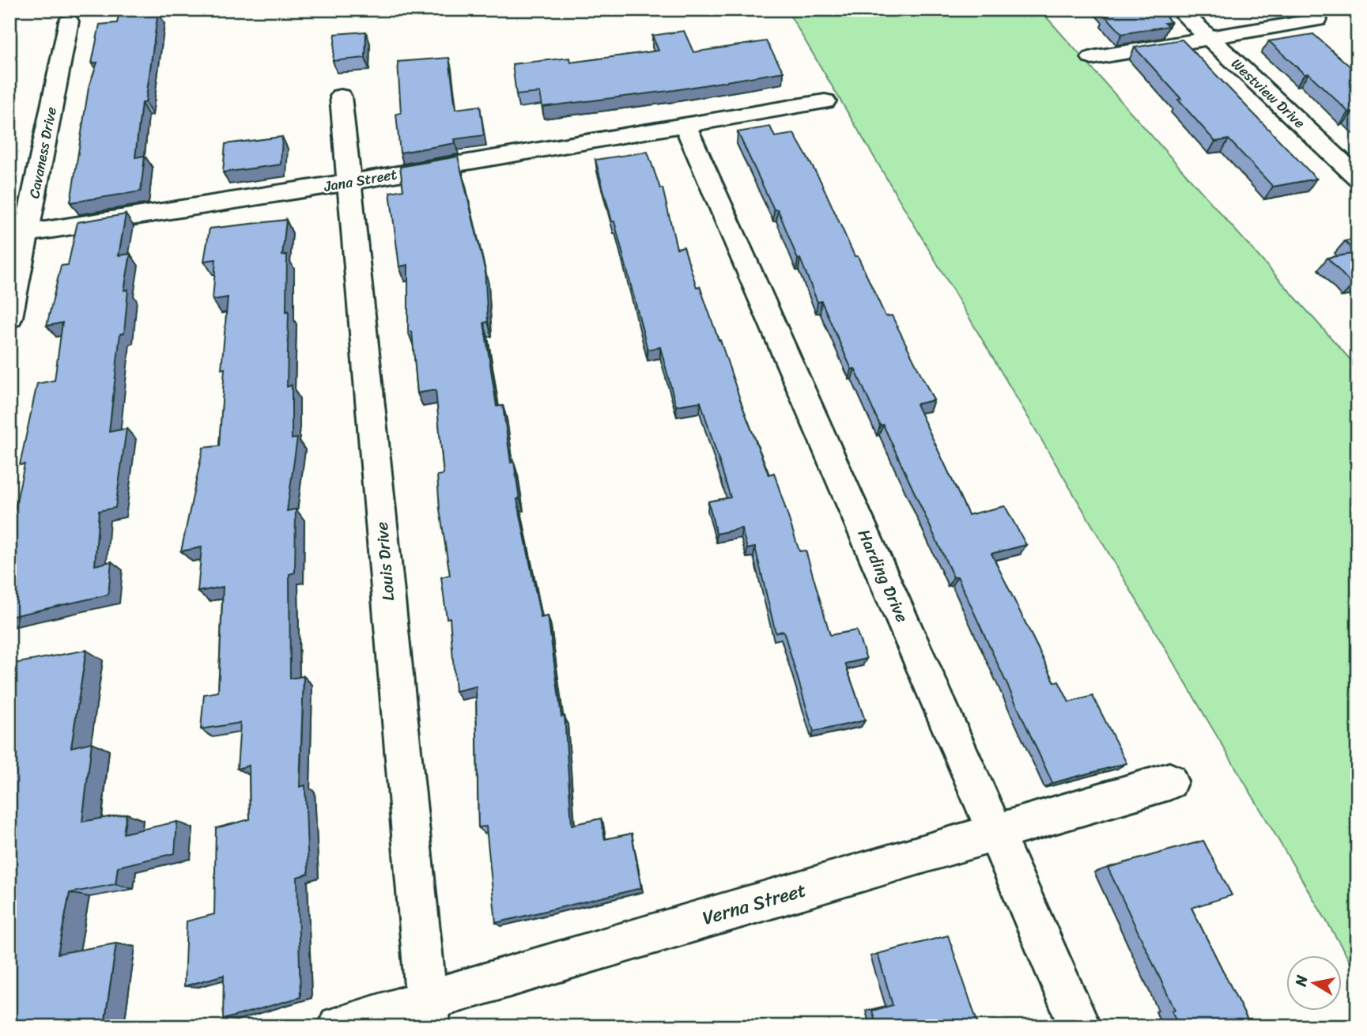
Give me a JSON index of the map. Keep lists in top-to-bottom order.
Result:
{
  "streets": {
    "street": [
      "Westview Drive",
      "Cavaness Drive",
      "Jana Street",
      "Louis Drive",
      "Harding Drive",
      "Verna Street"
    ]
  },
  "crossings": [
    ["Cavaness Drive", "Jana Street"],
    ["Jana Street", "Louis Drive"],
    ["Jana Street", "Harding Drive"],
    ["Louis Drive", "Verna Street"],
    ["Harding Drive", "Verna Street"]
  ],
  "north": "left"
}
